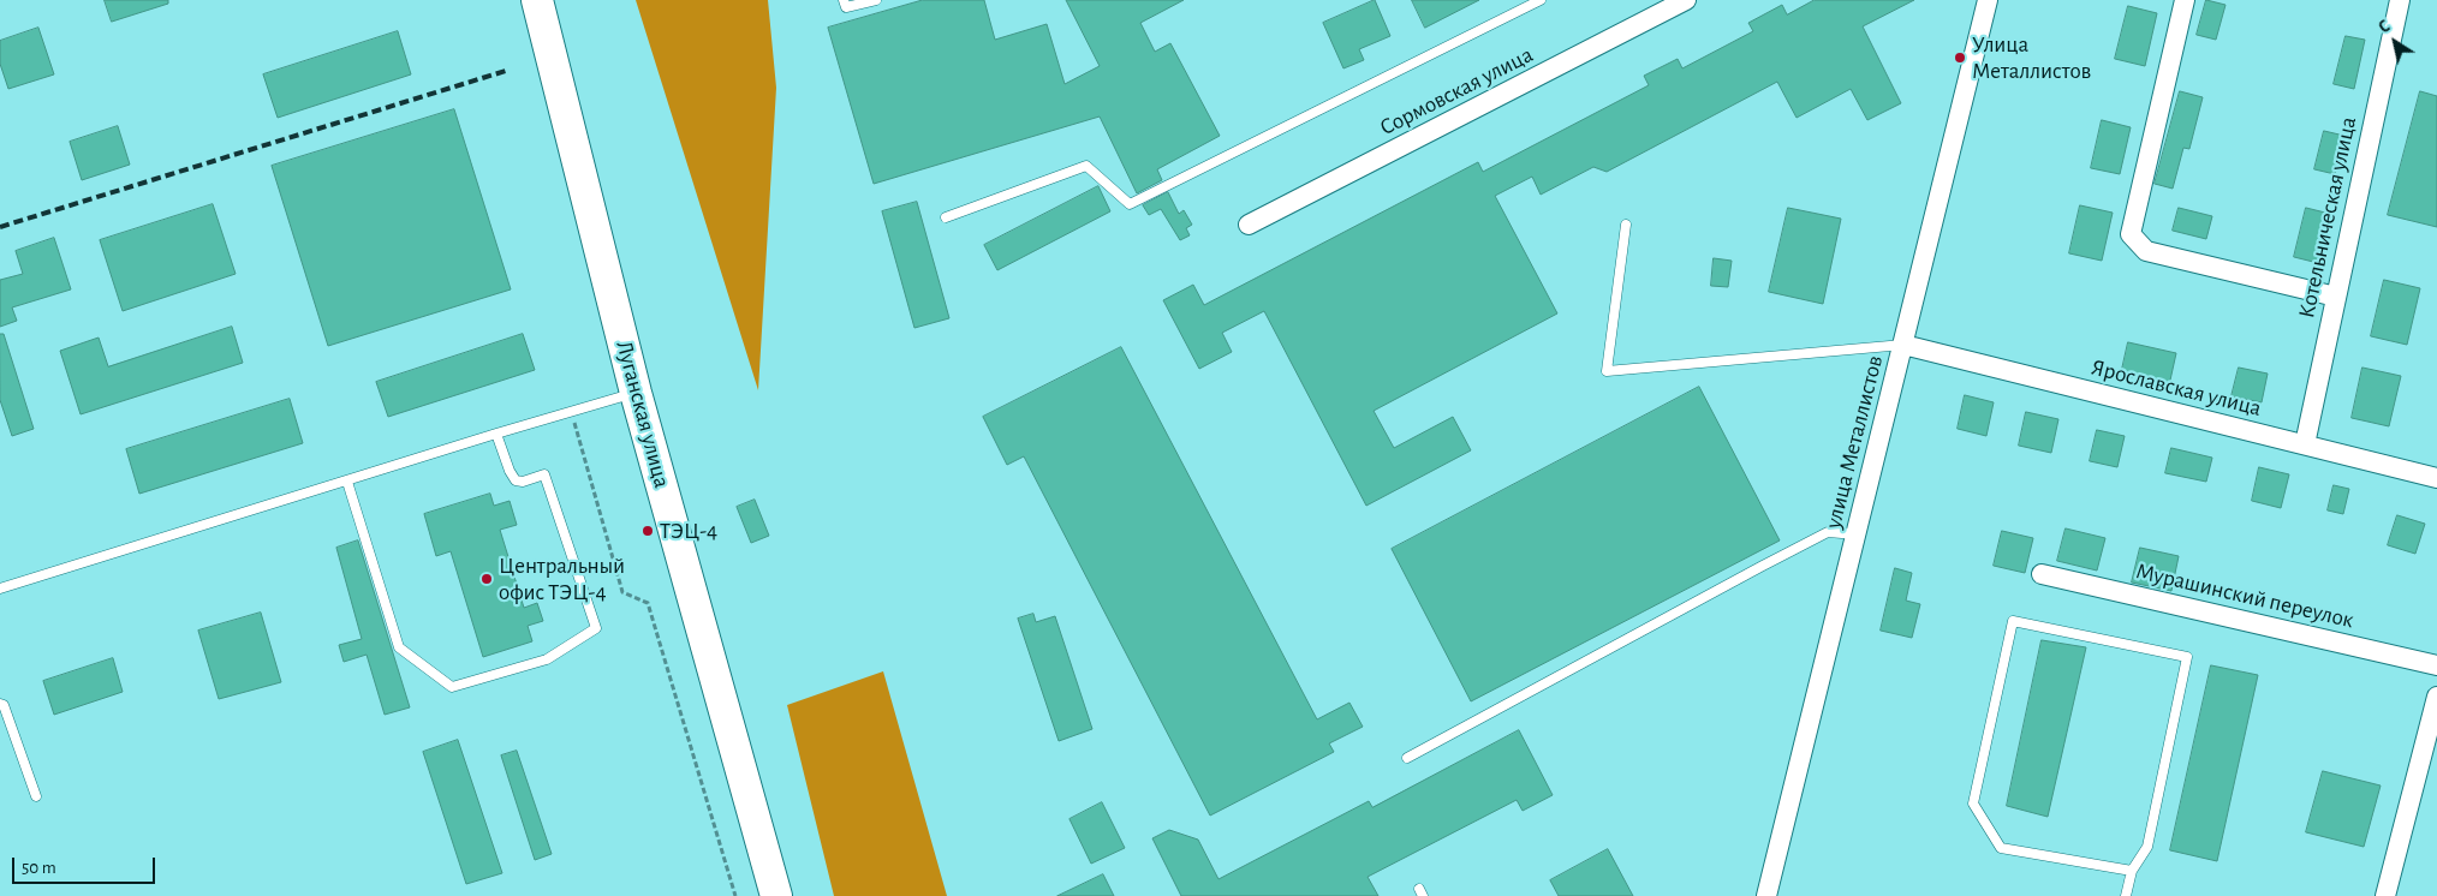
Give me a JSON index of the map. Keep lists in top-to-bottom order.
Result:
{
  "streets": {
    "highway": ["Луганская улица"],
    "street": [
      "Сормовская улица",
      "Котельническая улица",
      "Ярославская улица",
      "улица Металлистов",
      "Мурашинский переулок"
    ]
  },
  "crossings": [
    ["Котельническая улица", "Ярославская улица"],
    ["Ярославская улица", "улица Металлистов"]
  ],
  "places": ["Улица Металлистов", "ТЭЦ-4", "Центральный офис ТЭЦ-4"],
  "scale_bar": "50 m",
  "north": "top left"
}
